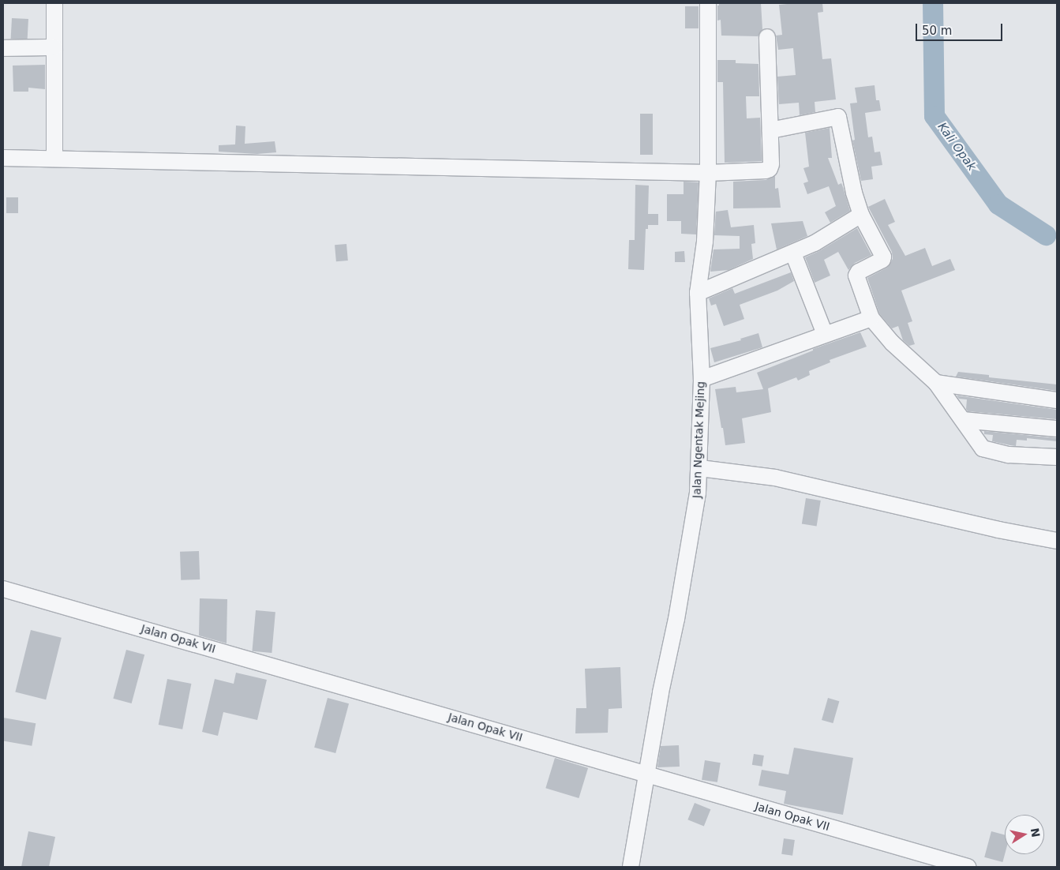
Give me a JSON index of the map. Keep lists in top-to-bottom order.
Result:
{
  "streets": {
    "street": ["Jalan Ngentak Mejing", "Jalan Opak VII"]
  },
  "crossings": [
    ["Jalan Ngentak Mejing", "Jalan Opak VII"]
  ],
  "water": ["Kali Opak"],
  "scale_bar": "50 m",
  "north": "right"
}
